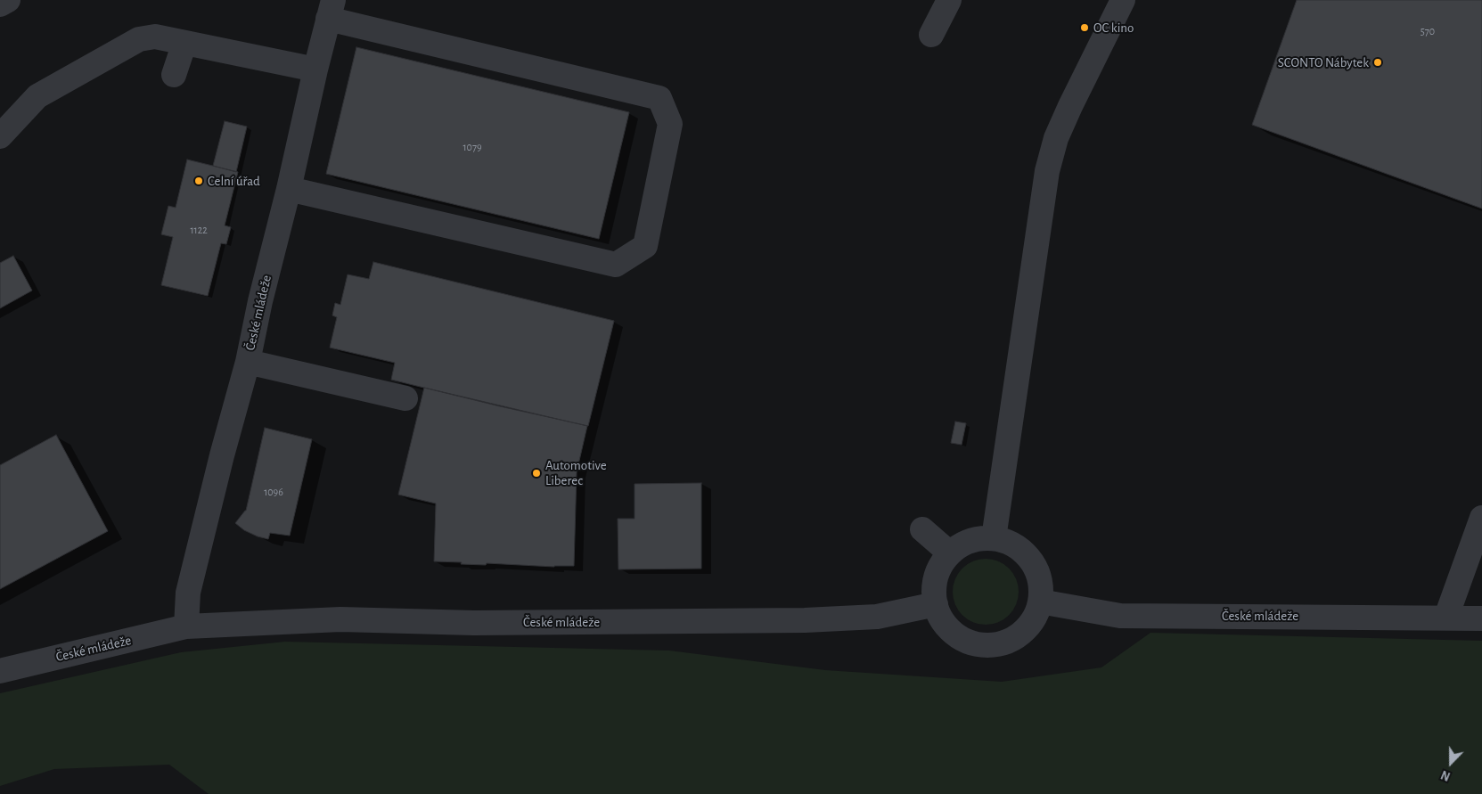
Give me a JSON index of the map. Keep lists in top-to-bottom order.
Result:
{
  "streets": {
    "street": ["České mládeže"]
  },
  "places": [
    "OC kino",
    "SCONTO Nábytek",
    "Celní úřad",
    "Automotive Liberec"
  ],
  "house_numbers": [
    "570",
    "1079",
    "1122",
    "1096"
  ],
  "north": "bottom"
}
